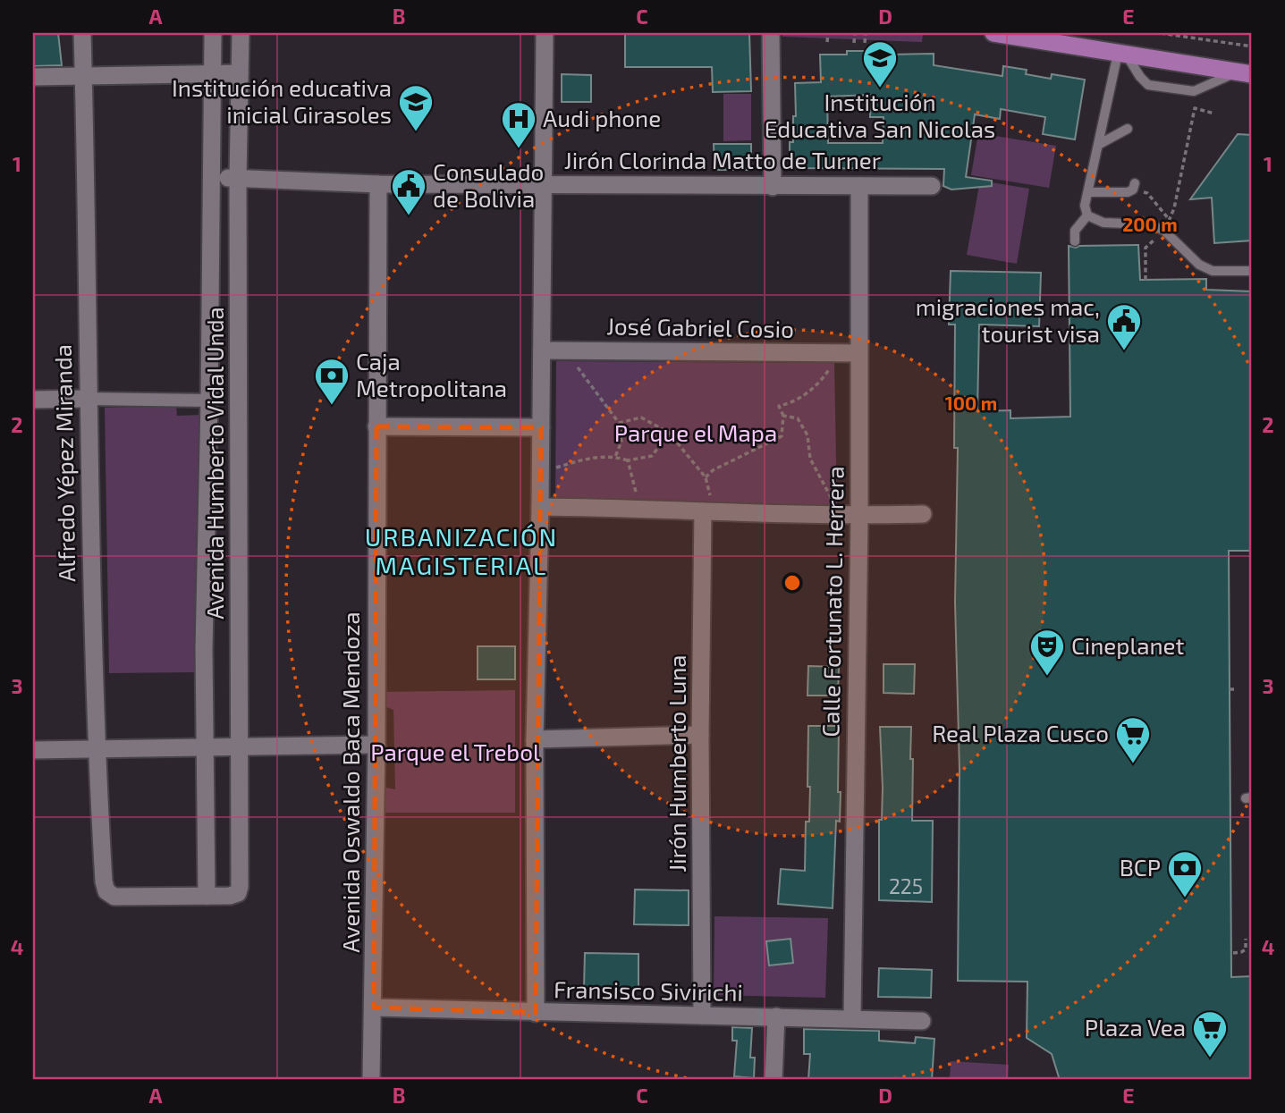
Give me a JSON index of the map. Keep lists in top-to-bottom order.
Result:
{
  "streets": {
    "street": [
      "Jirón Clorinda Matto de Turner",
      "José Gabriel Cosio",
      "Alfredo Yépez Miranda",
      "Avenida Humberto Vidal Unda",
      "Calle Fortunato L. Herrera",
      "Jirón Humberto Luna",
      "Avenida Oswaldo Baca Mendoza",
      "Fransisco Sivirichi"
    ]
  },
  "crossings": [
    ["Jirón Clorinda Matto de Turner", "Avenida Humberto Vidal Unda"],
    ["Jirón Clorinda Matto de Turner", "Calle Fortunato L. Herrera"],
    ["Jirón Clorinda Matto de Turner", "Avenida Oswaldo Baca Mendoza"],
    ["José Gabriel Cosio", "Calle Fortunato L. Herrera"],
    ["Alfredo Yépez Miranda", "Avenida Humberto Vidal Unda"],
    ["Calle Fortunato L. Herrera", "Fransisco Sivirichi"],
    ["Jirón Humberto Luna", "Fransisco Sivirichi"],
    ["Avenida Oswaldo Baca Mendoza", "Fransisco Sivirichi"]
  ],
  "districts": ["URBANIZACIÓN MAGISTERIAL"],
  "parks": ["Parque el Mapa", "Parque el Trebol"],
  "places": {
    "school or university": ["Institución Educativa San Nicolas", "Institución educativa inicial Girasoles"],
    "hospital": ["Audi phone"],
    "public building": ["Consulado de Bolivia", "migraciones mac, tourist visa"],
    "bank": ["Caja Metropolitana", "BCP"],
    "theatre": ["Cineplanet"],
    "supermarket": ["Real Plaza Cusco", "Plaza Vea"]
  },
  "house_numbers": ["225"],
  "grid": {
    "columns": [
      "A",
      "B",
      "C",
      "D",
      "E"
    ],
    "rows": [
      "1",
      "2",
      "3",
      "4"
    ]
  },
  "rings": ["200 m", "100 m"]
}
